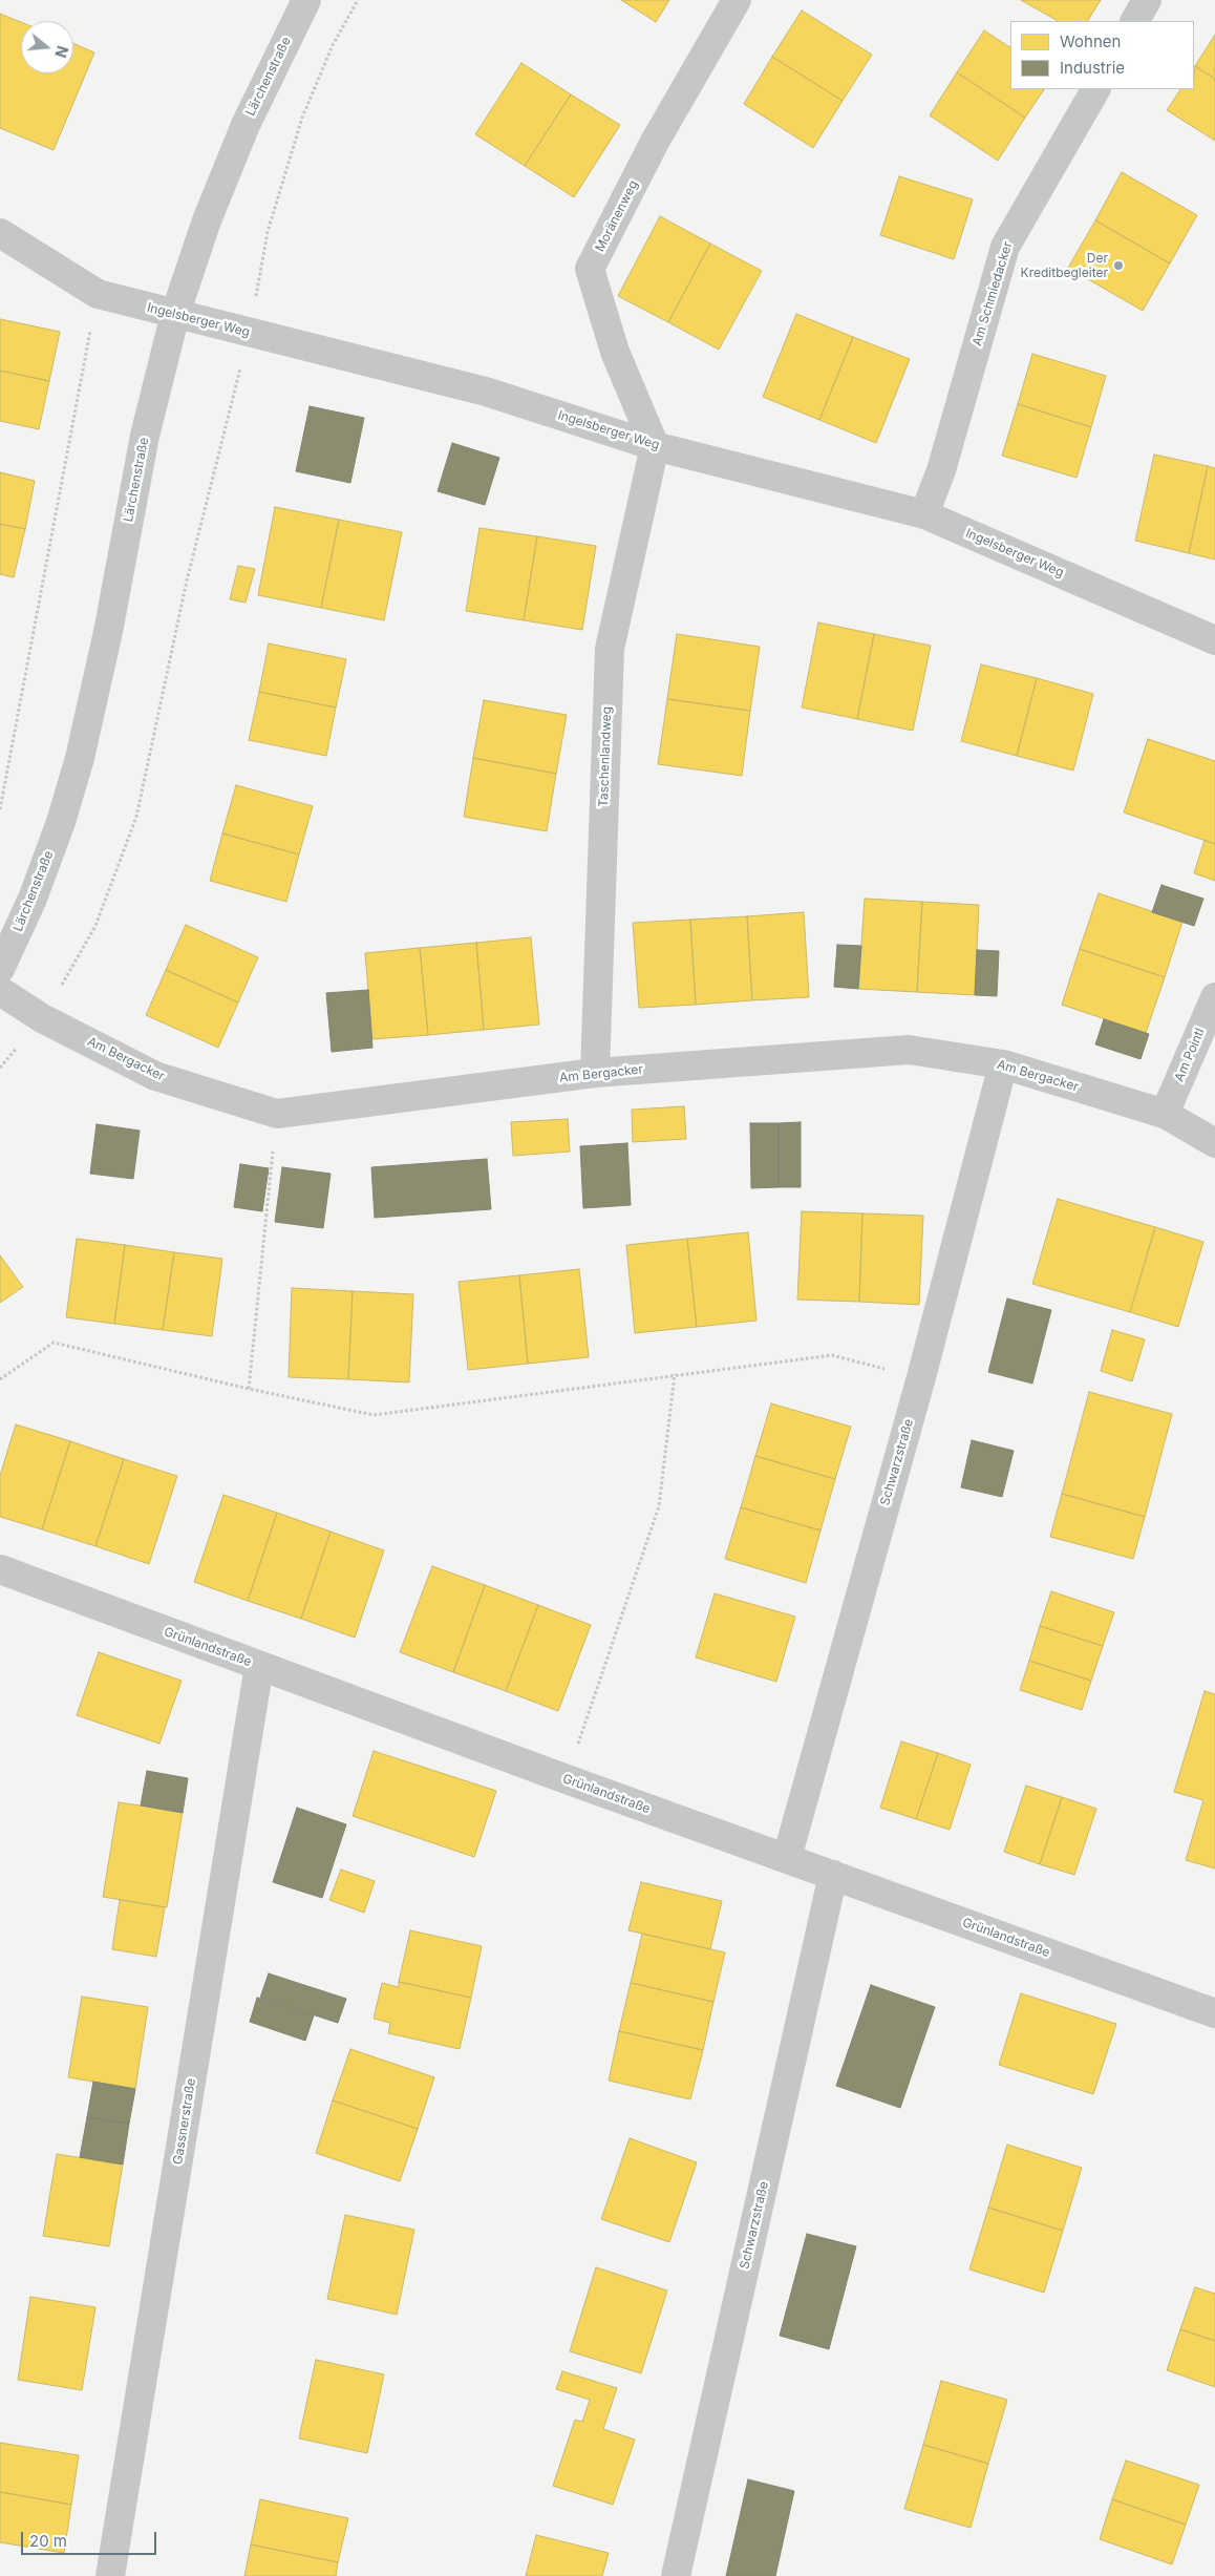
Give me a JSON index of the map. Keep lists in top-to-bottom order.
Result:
{
  "streets": {
    "street": [
      "Lärchenstraße",
      "Moränenweg",
      "Am Schmiedacker",
      "Ingelsberger Weg",
      "Taschenlandweg",
      "Am Pointl",
      "Am Bergacker",
      "Schwarzstraße",
      "Grünlandstraße",
      "Gassnerstraße"
    ]
  },
  "crossings": [
    ["Lärchenstraße", "Ingelsberger Weg"],
    ["Moränenweg", "Ingelsberger Weg"],
    ["Moränenweg", "Taschenlandweg"],
    ["Am Schmiedacker", "Ingelsberger Weg"],
    ["Ingelsberger Weg", "Taschenlandweg"],
    ["Taschenlandweg", "Am Bergacker"],
    ["Am Pointl", "Am Bergacker"],
    ["Am Bergacker", "Schwarzstraße"],
    ["Schwarzstraße", "Grünlandstraße"],
    ["Grünlandstraße", "Gassnerstraße"]
  ],
  "places": ["Der Kreditbegleiter"],
  "legend": ["Wohnen", "Industrie"],
  "scale_bar": "20 m",
  "north": "right"
}
